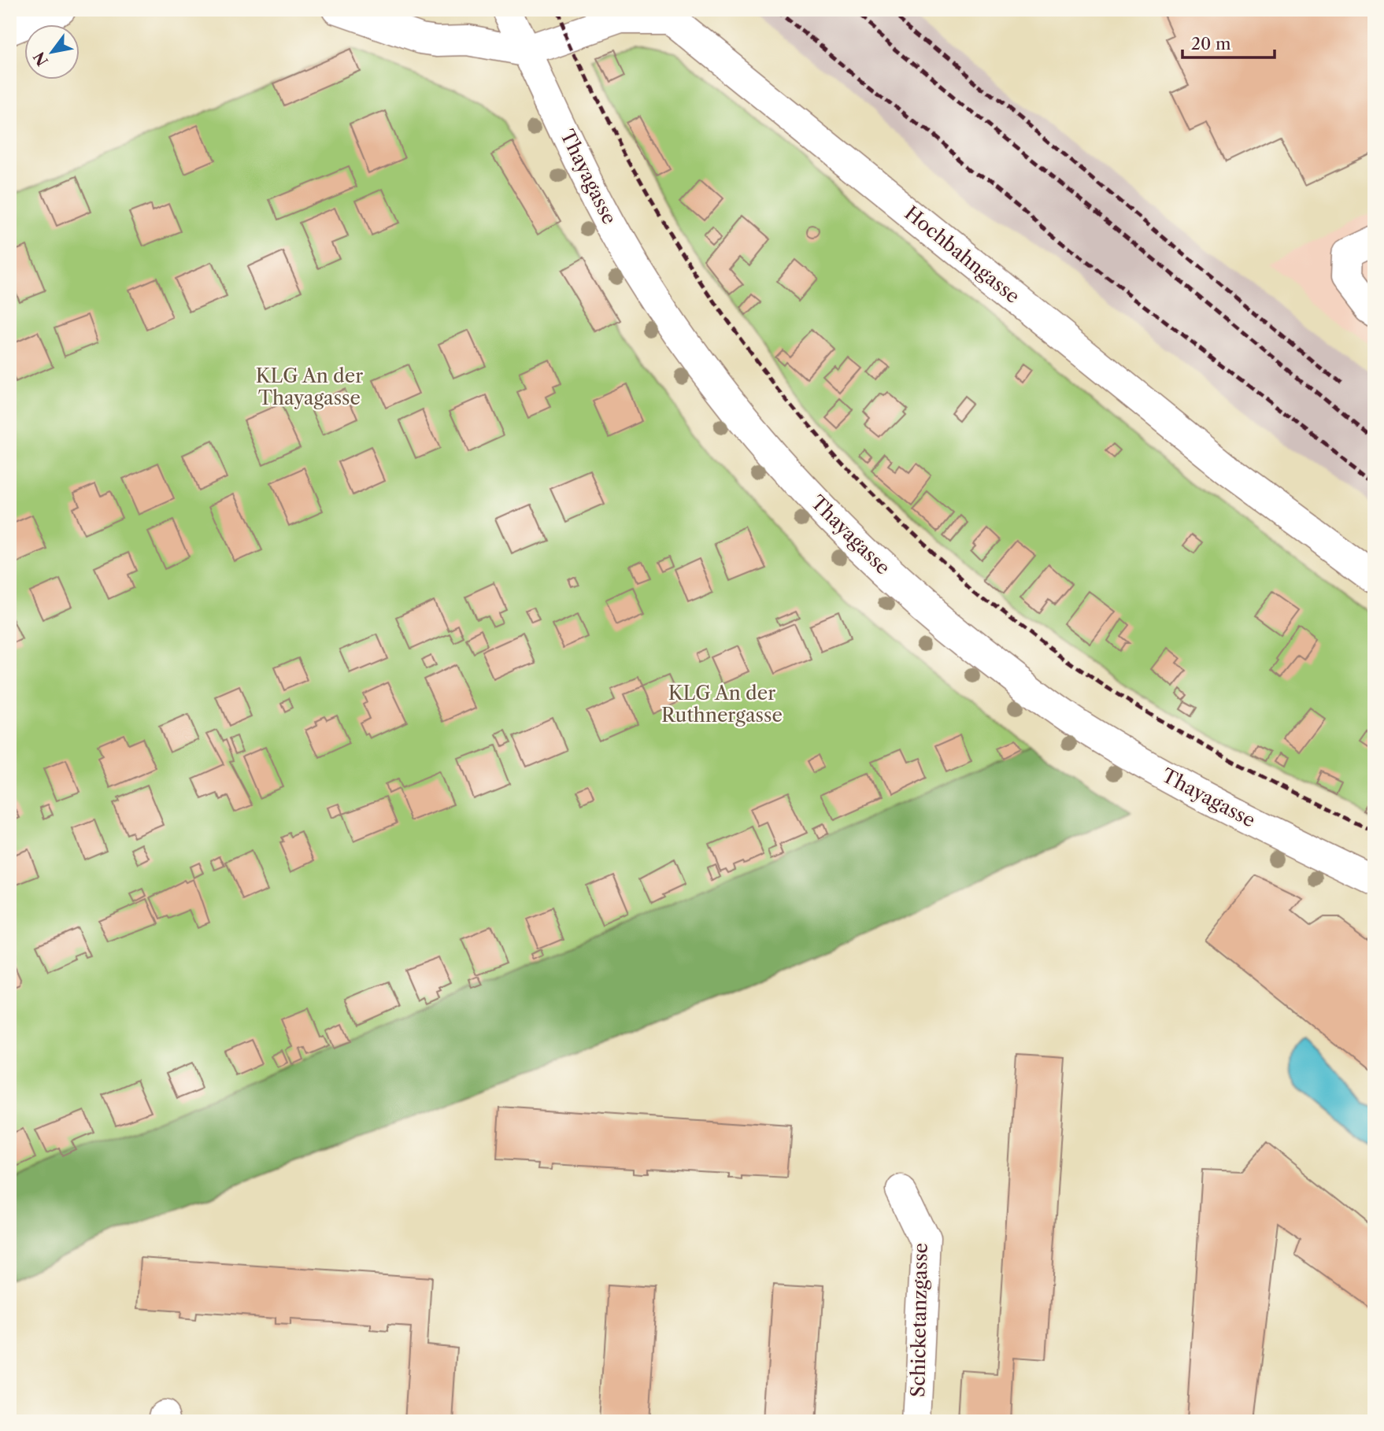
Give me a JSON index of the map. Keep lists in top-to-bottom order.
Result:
{
  "streets": {
    "street": ["Thayagasse", "Hochbahngasse", "Schicketanzgasse"]
  },
  "crossings": [
    ["Thayagasse", "Hochbahngasse"]
  ],
  "parks": ["KLG An der Thayagasse", "KLG An der Ruthnergasse"],
  "scale_bar": "20 m",
  "north": "bottom left"
}
